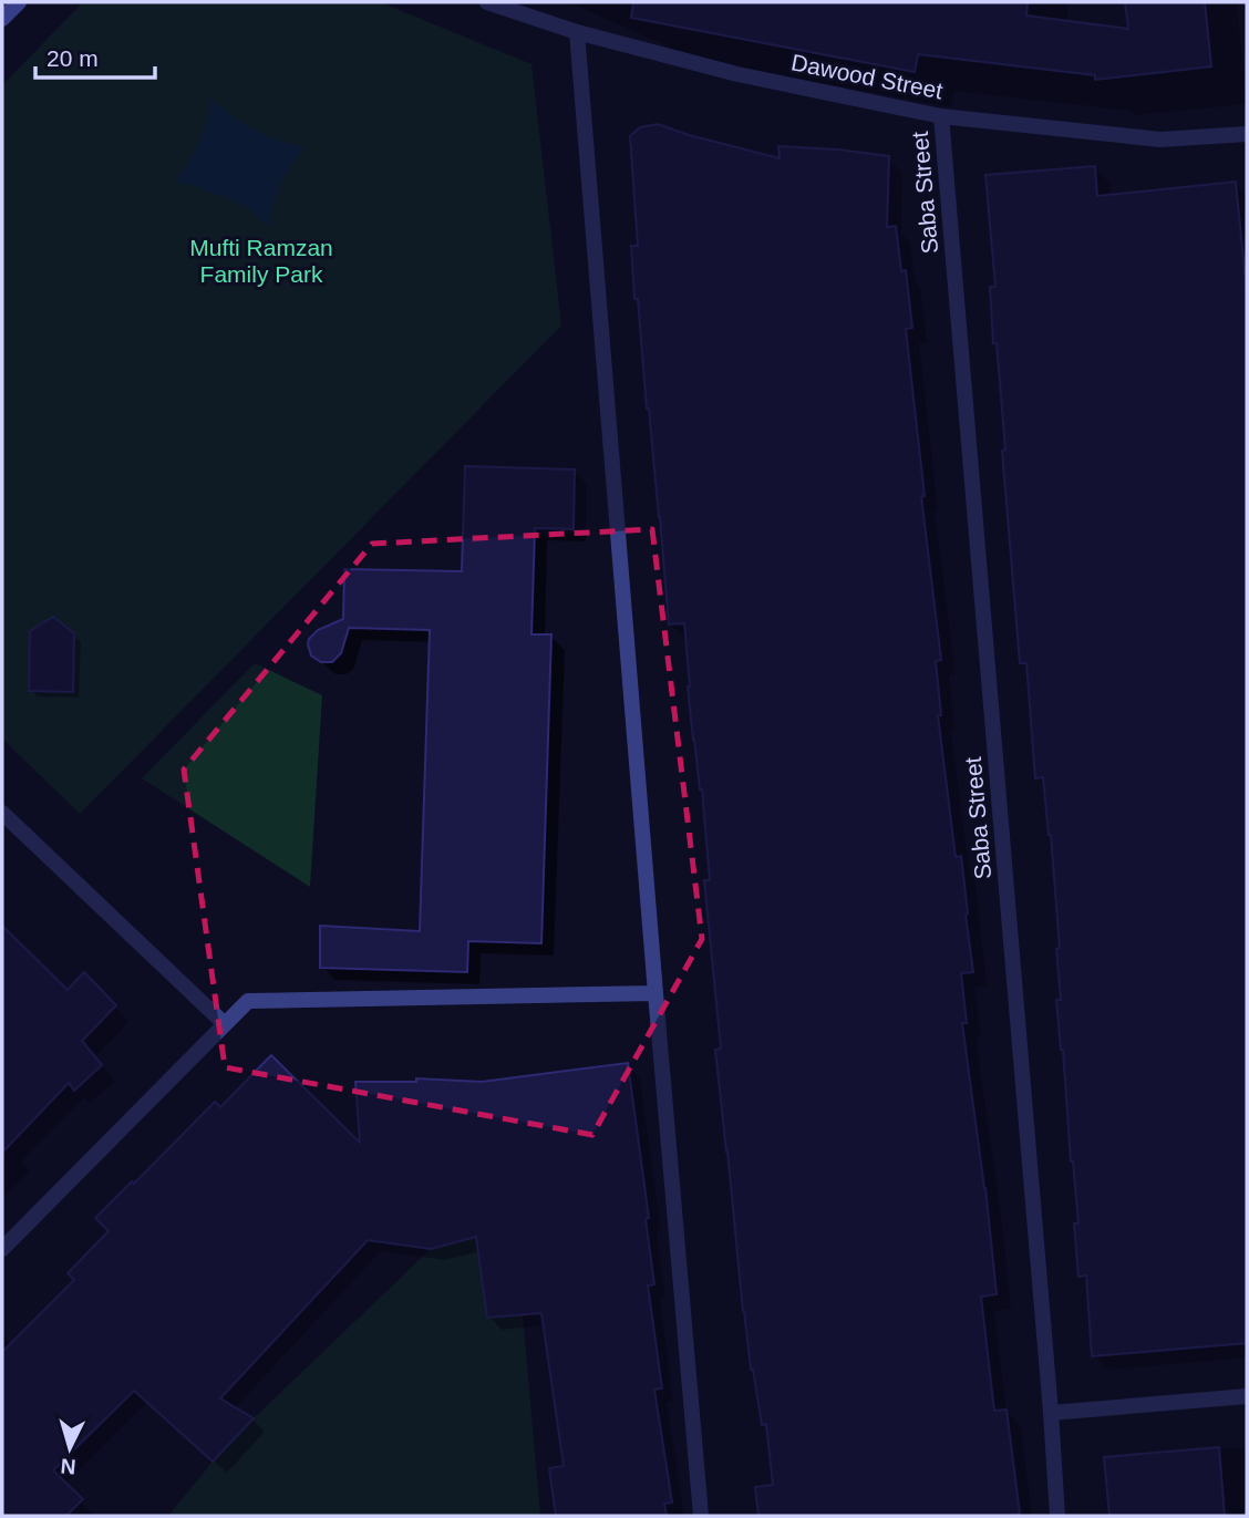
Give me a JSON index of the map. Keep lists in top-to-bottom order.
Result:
{
  "streets": {
    "street": ["Dawood Street", "Saba Street"]
  },
  "crossings": [
    ["Dawood Street", "Saba Street"]
  ],
  "parks": ["Mufti Ramzan Family Park"],
  "scale_bar": "20 m",
  "north": "bottom"
}
